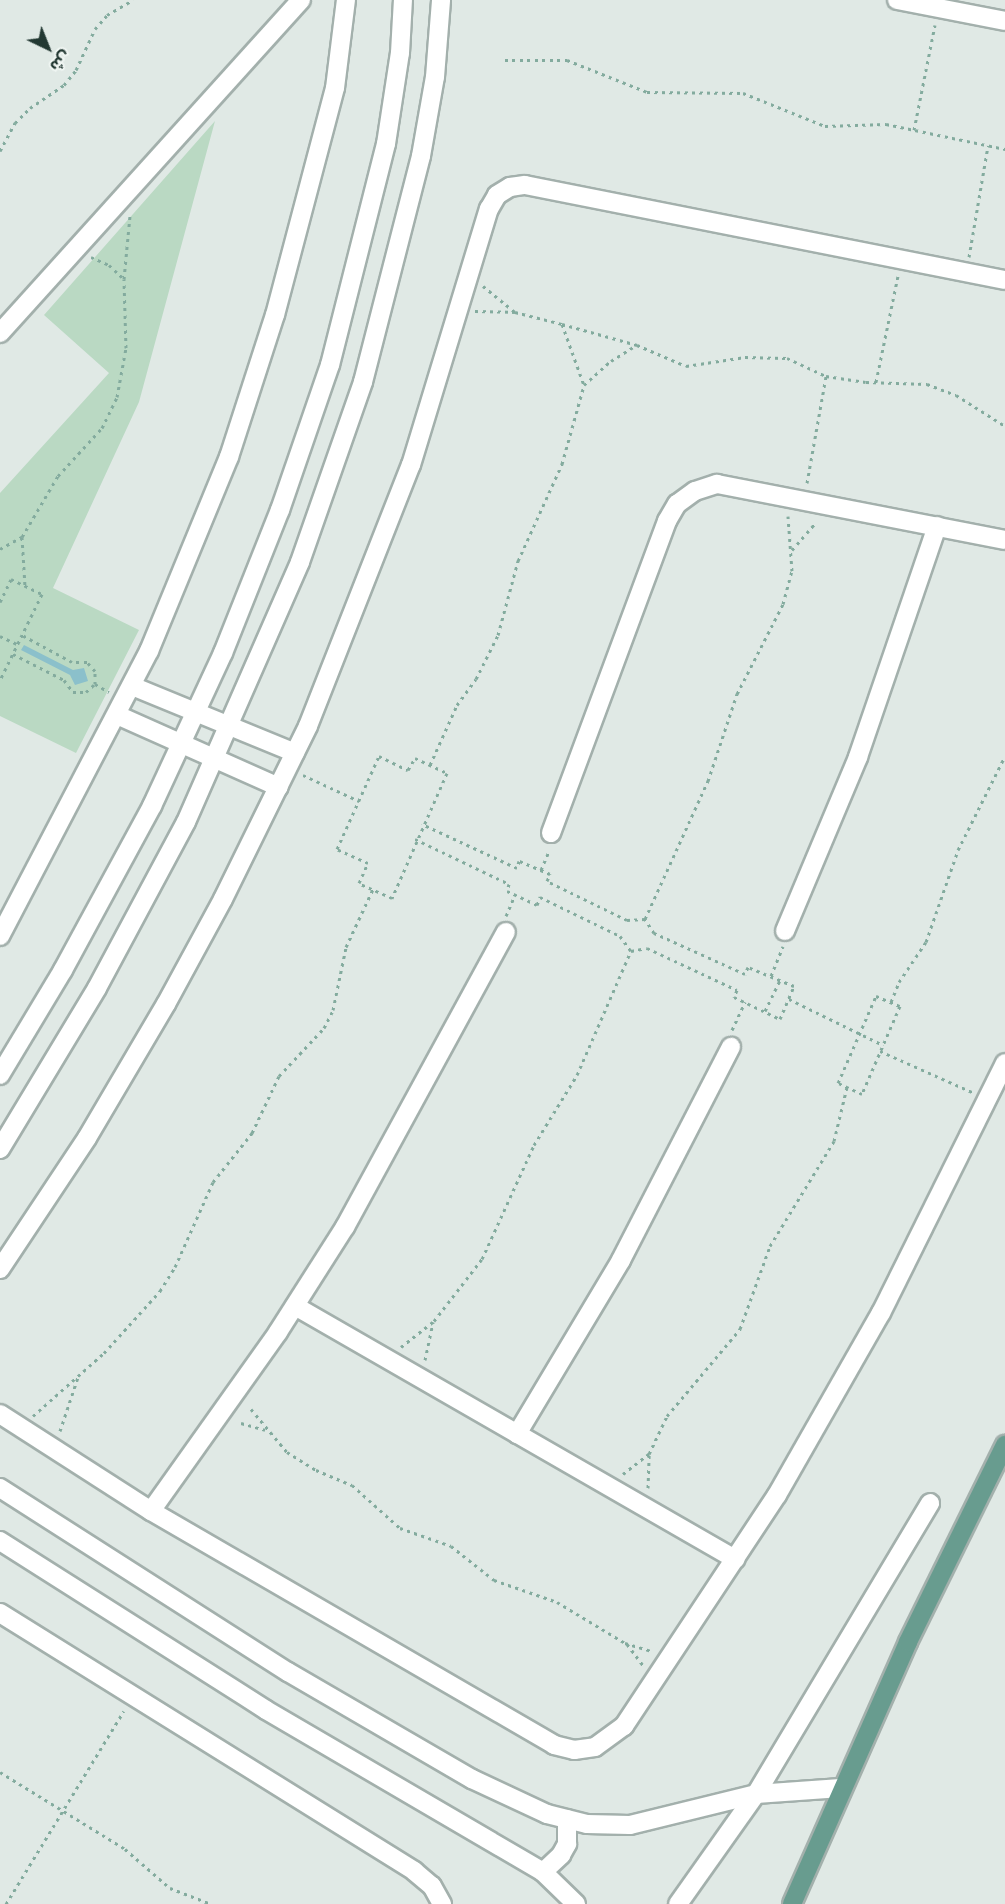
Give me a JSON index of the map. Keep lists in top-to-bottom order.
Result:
{
  "north": "bottom right"
}
